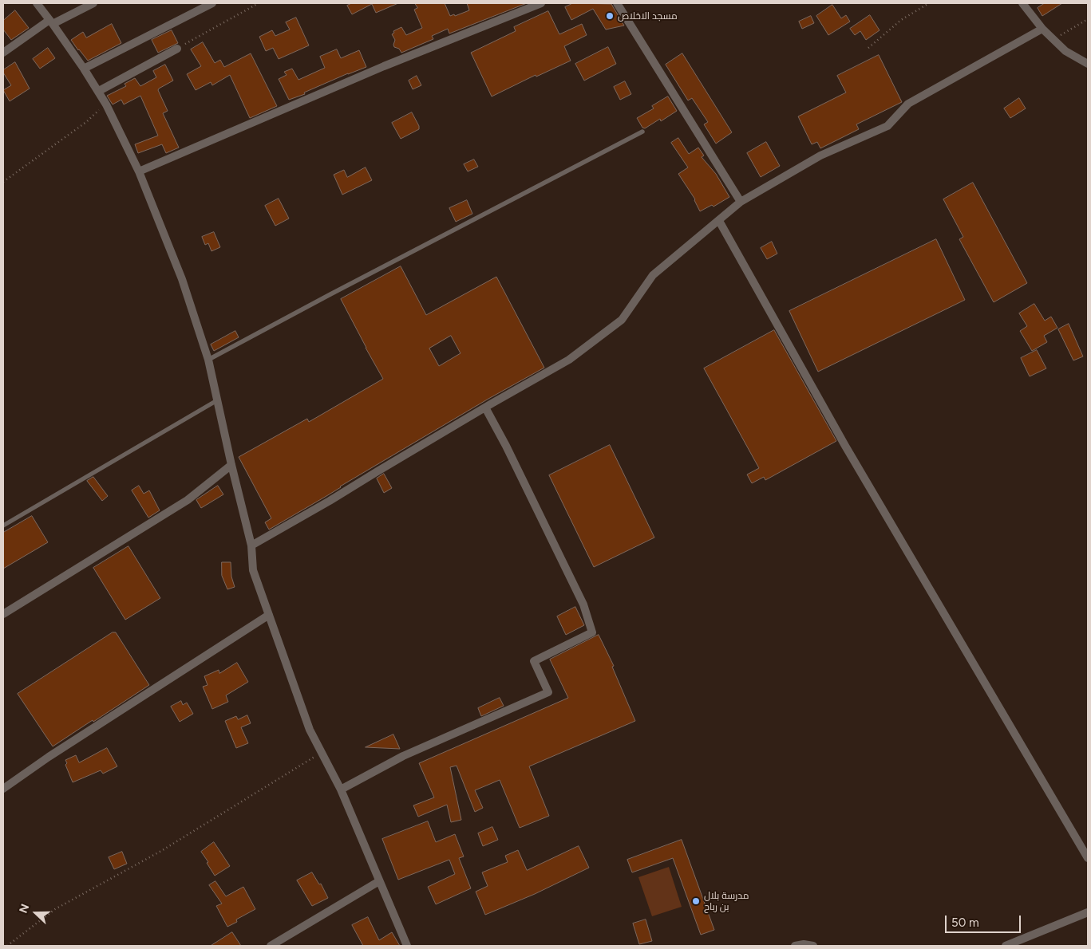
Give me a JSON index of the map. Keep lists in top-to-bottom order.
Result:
{
  "places": ["مسجد الاخلاص", "مدرسة بلال بن رباح"],
  "scale_bar": "50 m",
  "north": "left"
}
